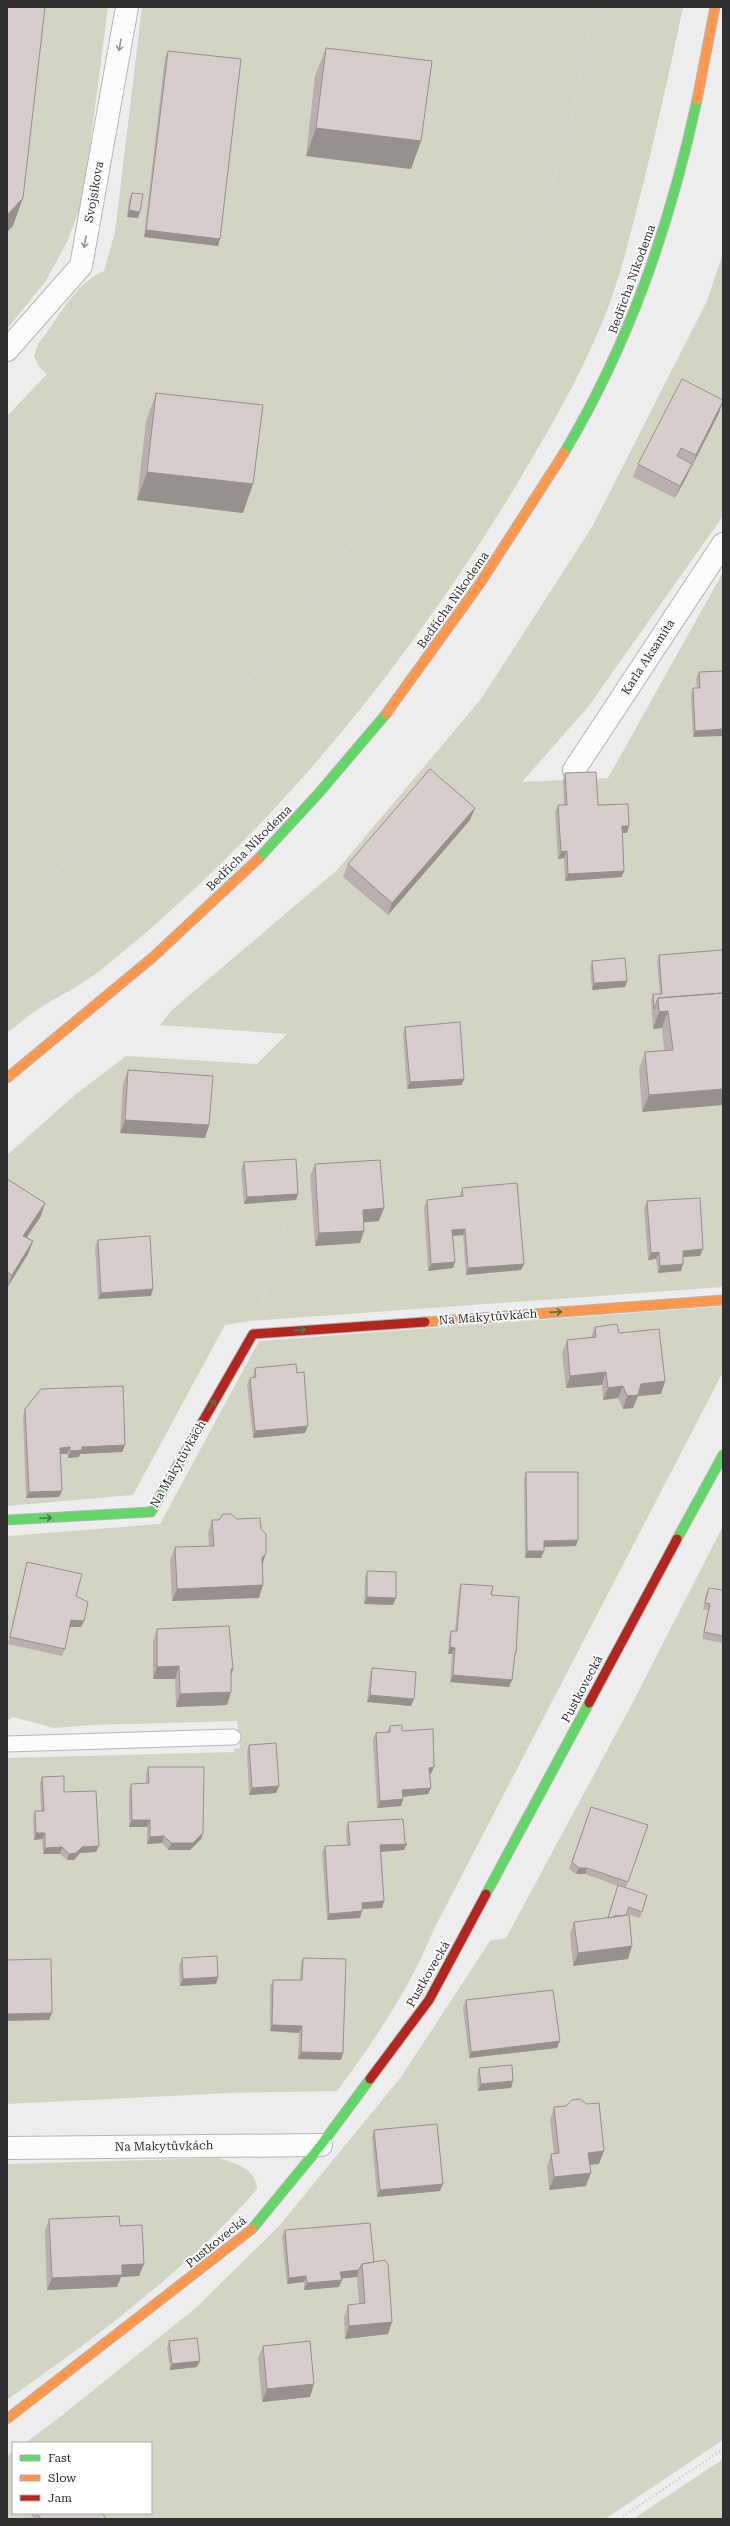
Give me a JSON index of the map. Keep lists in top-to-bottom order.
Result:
{
  "streets": {
    "street": [
      "Svojsíkova",
      "Bedřicha Nikodema",
      "Karla Aksamita",
      "Na Makytůvkách",
      "Pustkovecká"
    ]
  },
  "crossings": [
    ["Na Makytůvkách", "Pustkovecká"]
  ],
  "one_way": ["Svojsíkova", "Na Makytůvkách"],
  "legend": ["Fast", "Slow", "Jam"]
}
